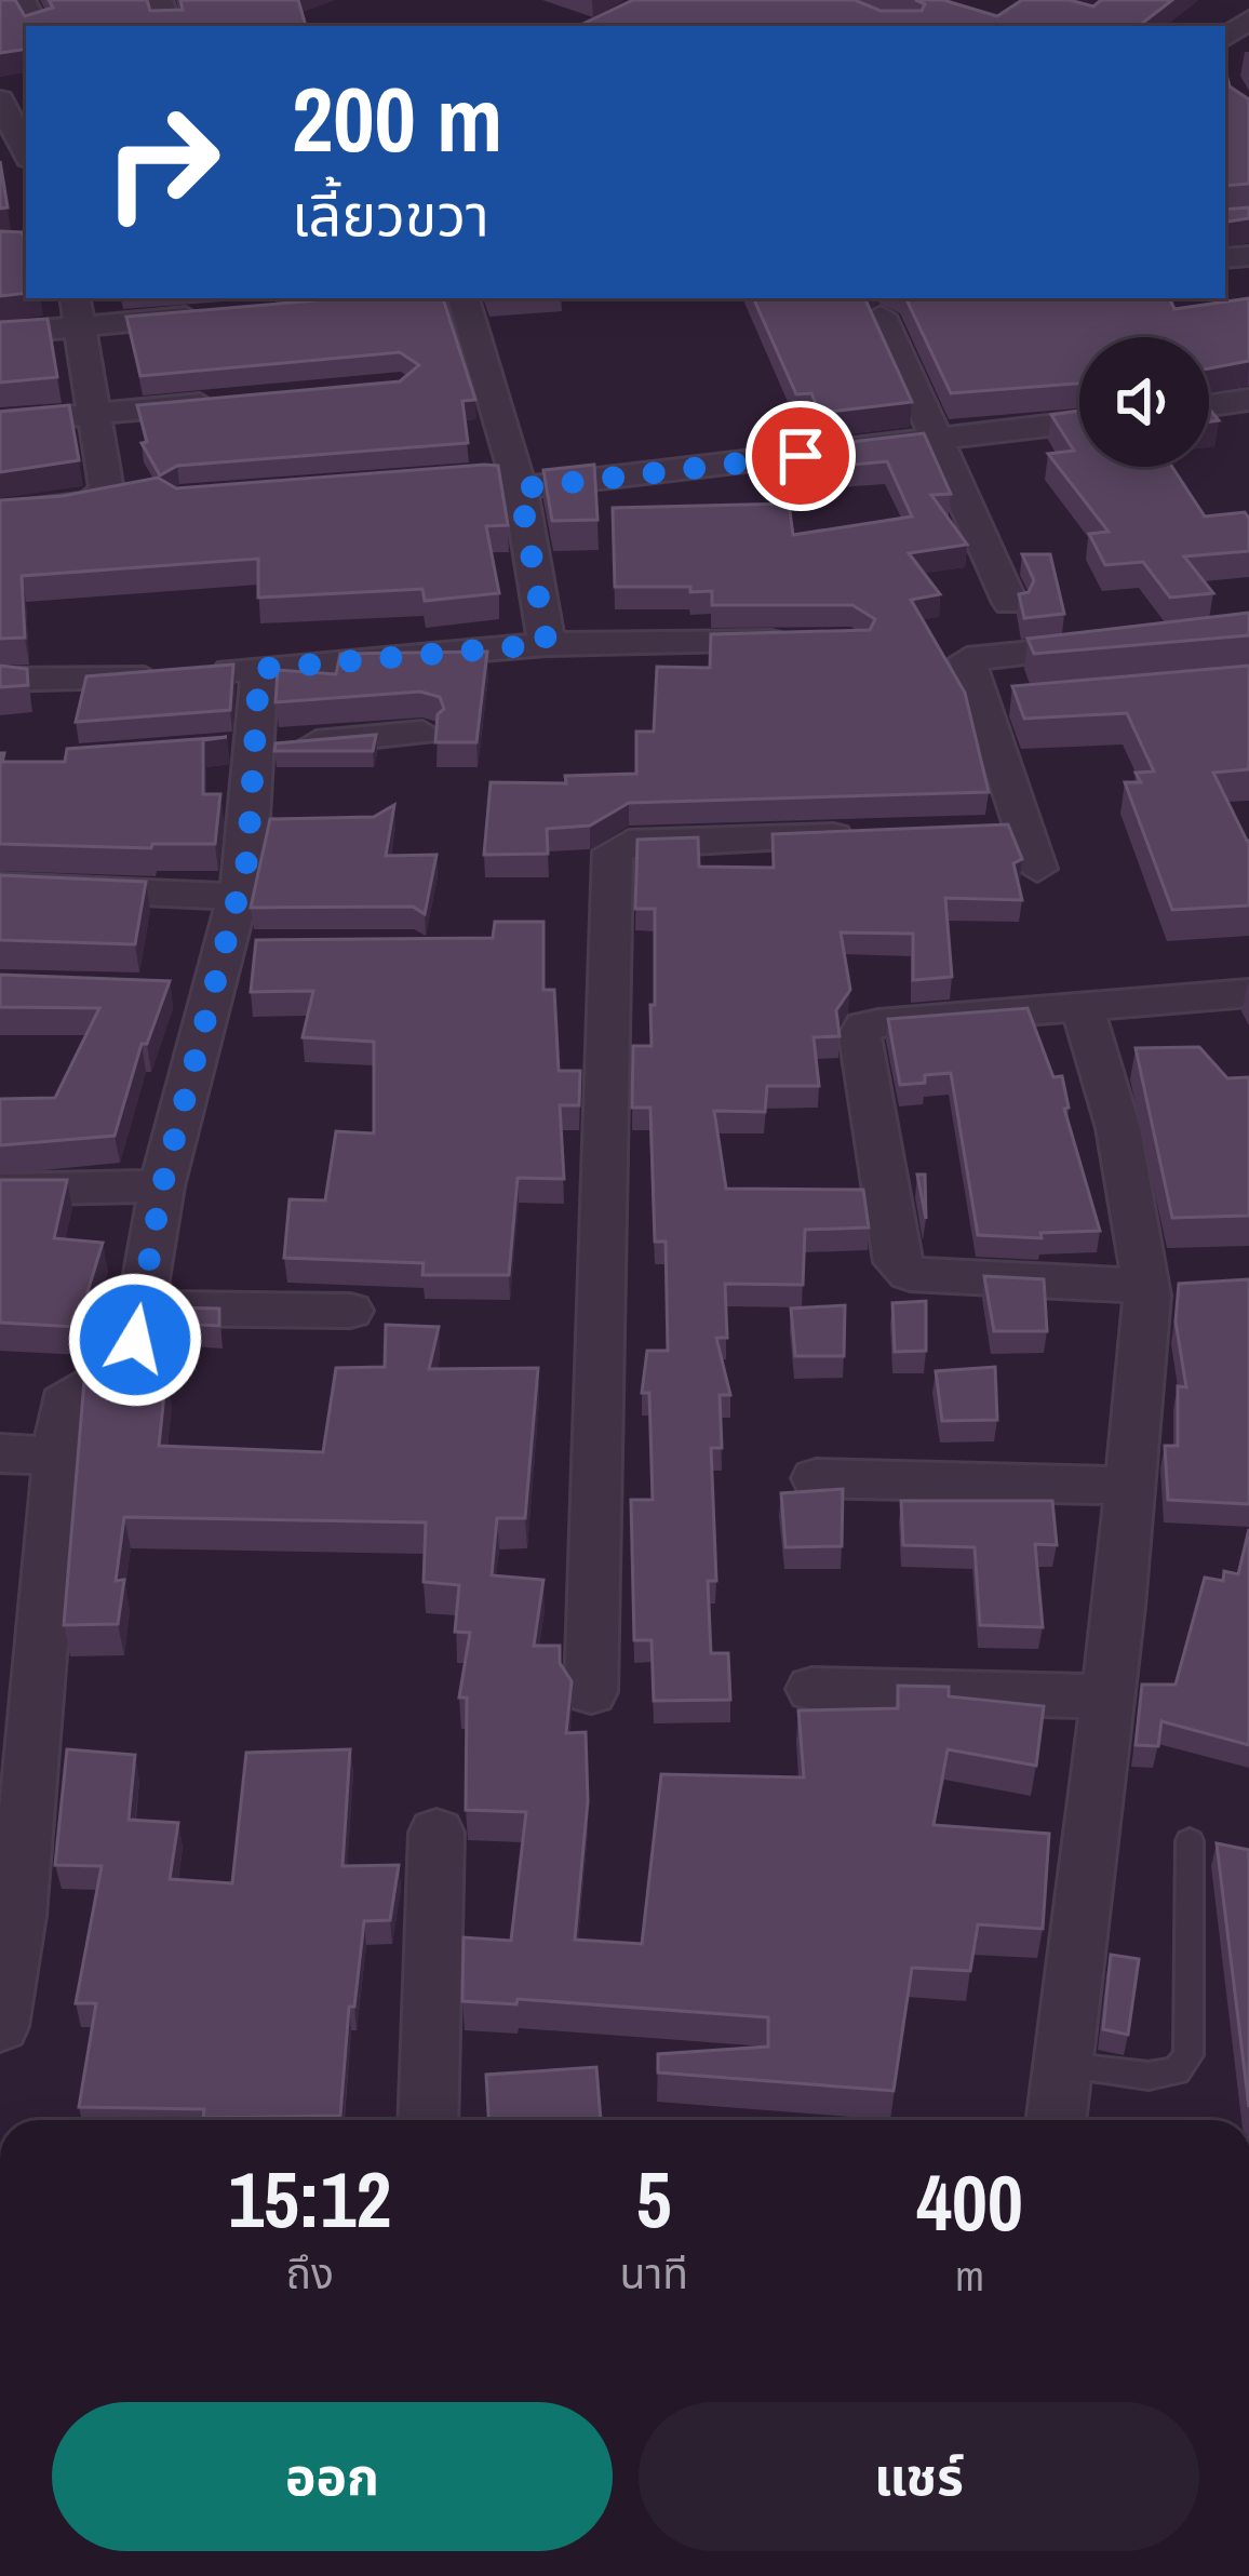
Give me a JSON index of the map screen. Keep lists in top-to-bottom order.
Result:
{
  "page": {
    "turn": ["200 m", "เลี้ยวขวา"],
    "eta": [
      "15:12",
      "ถึง",
      "5",
      "นาที",
      "400",
      "m"
    ],
    "buttons": ["ออก", "แชร์"]
  }
}
